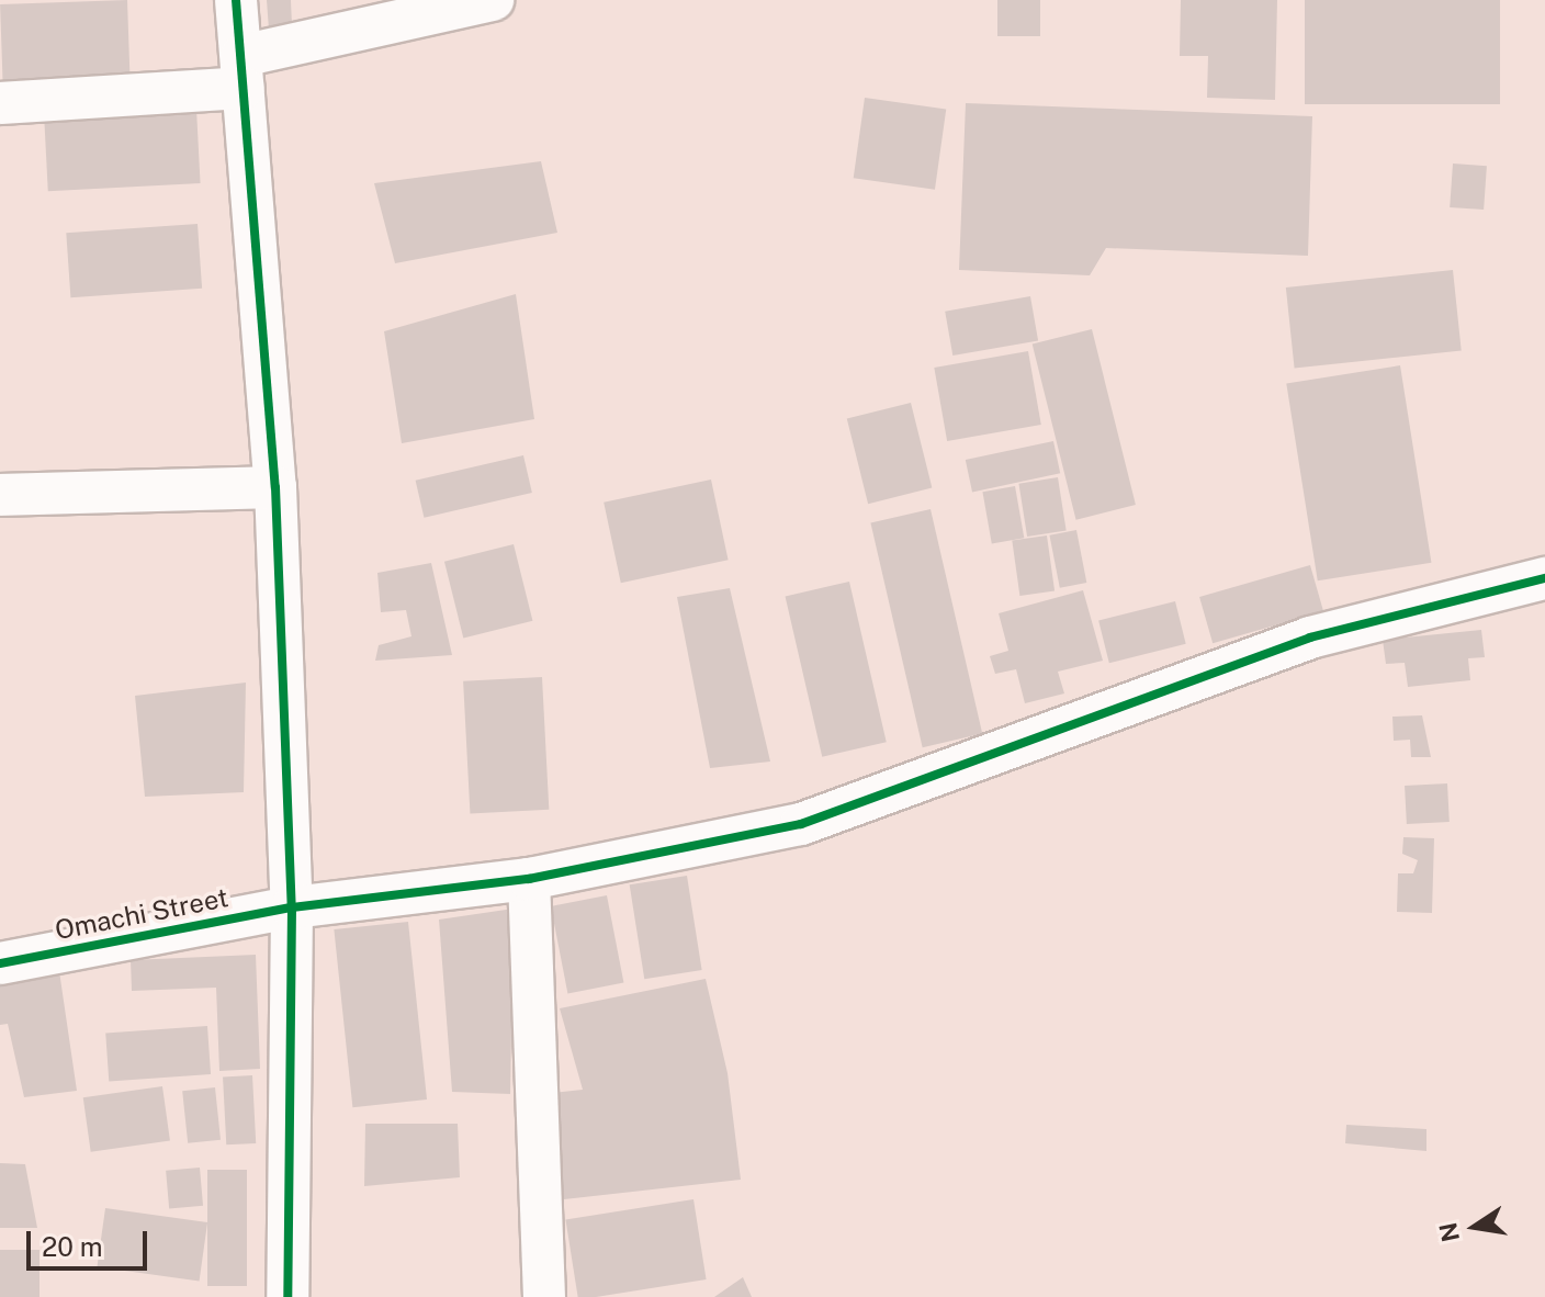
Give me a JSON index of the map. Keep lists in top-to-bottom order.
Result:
{
  "streets": {
    "street": ["Omachi Street"]
  },
  "scale_bar": "20 m",
  "north": "left"
}
